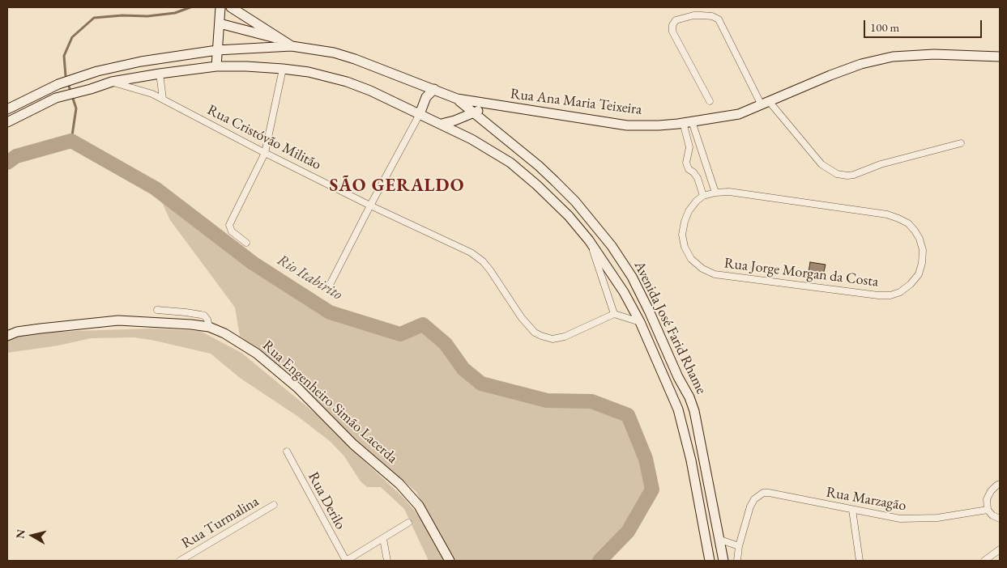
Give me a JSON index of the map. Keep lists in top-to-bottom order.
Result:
{
  "streets": {
    "street": [
      "Rua Ana Maria Teixeira",
      "Rua Cristóvão Militão",
      "Rua Jorge Morgan da Costa",
      "Avenida José Farid Rhame",
      "Rua Engenheiro Simão Lacerda",
      "Rua Marzagão",
      "Rua Derilo",
      "Rua Turmalina"
    ]
  },
  "crossings": [
    ["Rua Ana Maria Teixeira", "Avenida José Farid Rhame"]
  ],
  "districts": ["SÃO GERALDO"],
  "water": ["Rio Itabirito"],
  "scale_bar": "100 m",
  "north": "left"
}
